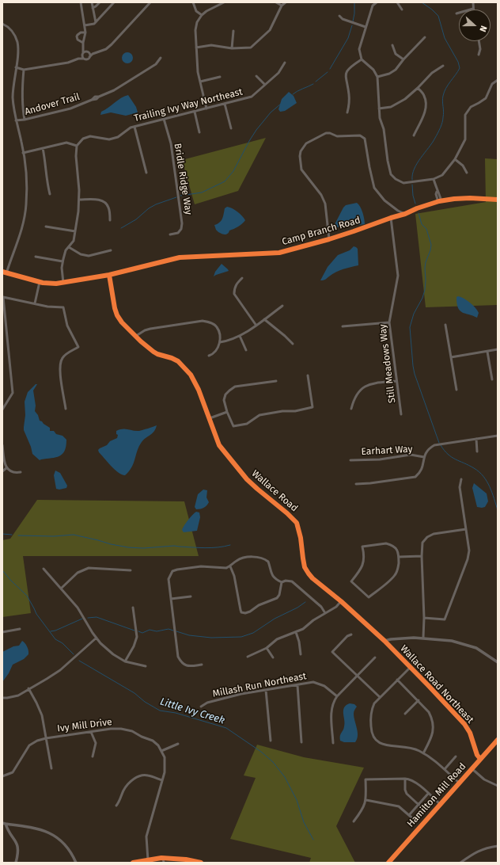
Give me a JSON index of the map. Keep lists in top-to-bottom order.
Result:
{
  "streets": {
    "main road": ["Hamilton Mill Road"],
    "street": [
      "Andover Trail",
      "Trailing Ivy Way Northeast",
      "Bridle Ridge Way",
      "Camp Branch Road",
      "Still Meadows Way",
      "Earhart Way",
      "Wallace Road",
      "Wallace Road Northeast",
      "Millash Run Northeast",
      "Ivy Mill Drive"
    ]
  },
  "crossings": [
    ["Trailing Ivy Way Northeast", "Bridle Ridge Way"],
    ["Camp Branch Road", "Still Meadows Way"],
    ["Camp Branch Road", "Wallace Road"],
    ["Wallace Road", "Wallace Road Northeast"],
    ["Wallace Road Northeast", "Hamilton Mill Road"]
  ],
  "water": ["Little Ivy Creek"],
  "north": "right"
}
